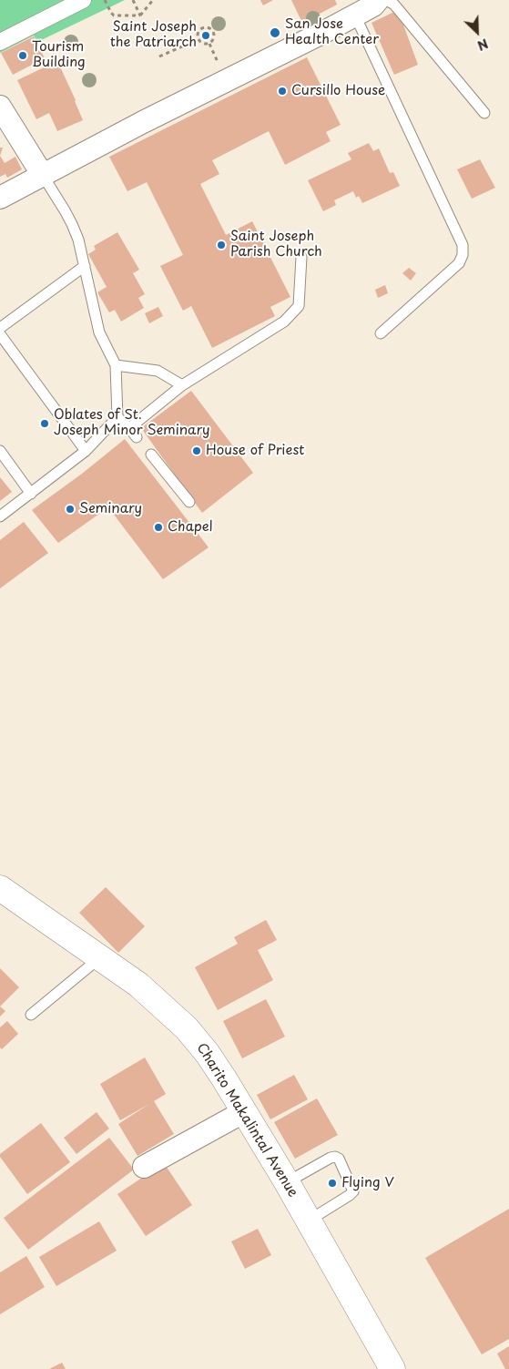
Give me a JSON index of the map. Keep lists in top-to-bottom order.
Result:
{
  "streets": {
    "main road": ["Charito Makalintal Avenue"]
  },
  "places": [
    "San Jose Health Center",
    "Saint Joseph the Patriarch",
    "Tourism Building",
    "Cursillo House",
    "Saint Joseph Parish Church",
    "Oblates of St. Joseph Minor Seminary",
    "House of Priest",
    "Seminary",
    "Chapel",
    "Flying V"
  ],
  "north": "bottom right"
}
